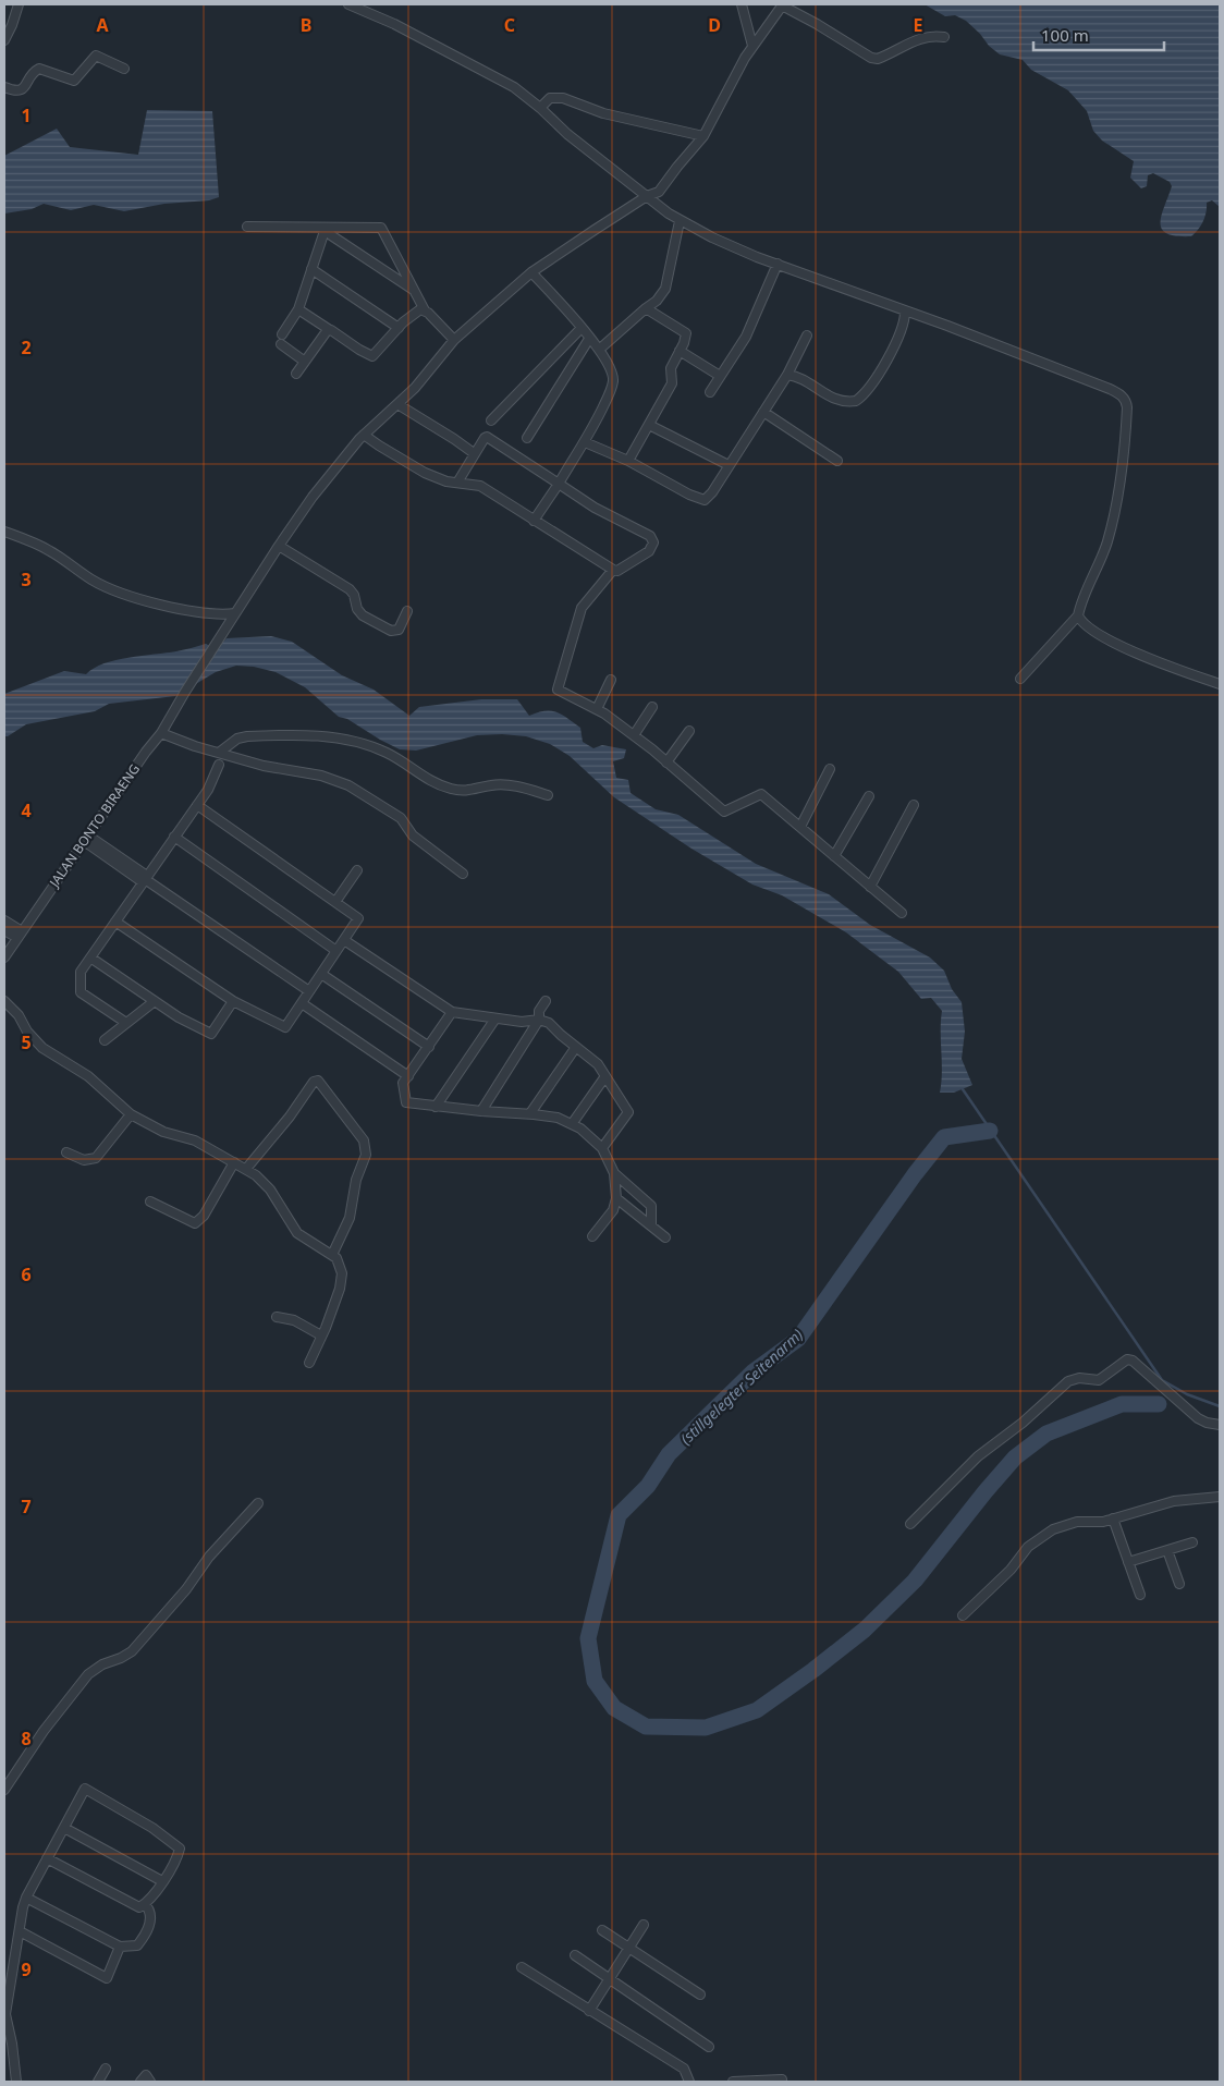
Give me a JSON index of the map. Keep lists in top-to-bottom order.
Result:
{
  "streets": {
    "street": ["JALAN BONTO BIRAENG"]
  },
  "water": ["(stillgelegter Seitenarm)"],
  "scale_bar": "100 m",
  "grid": {
    "columns": [
      "A",
      "B",
      "C",
      "D",
      "E"
    ],
    "rows": [
      "1",
      "2",
      "3",
      "4",
      "5",
      "6",
      "7",
      "8",
      "9"
    ]
  }
}
